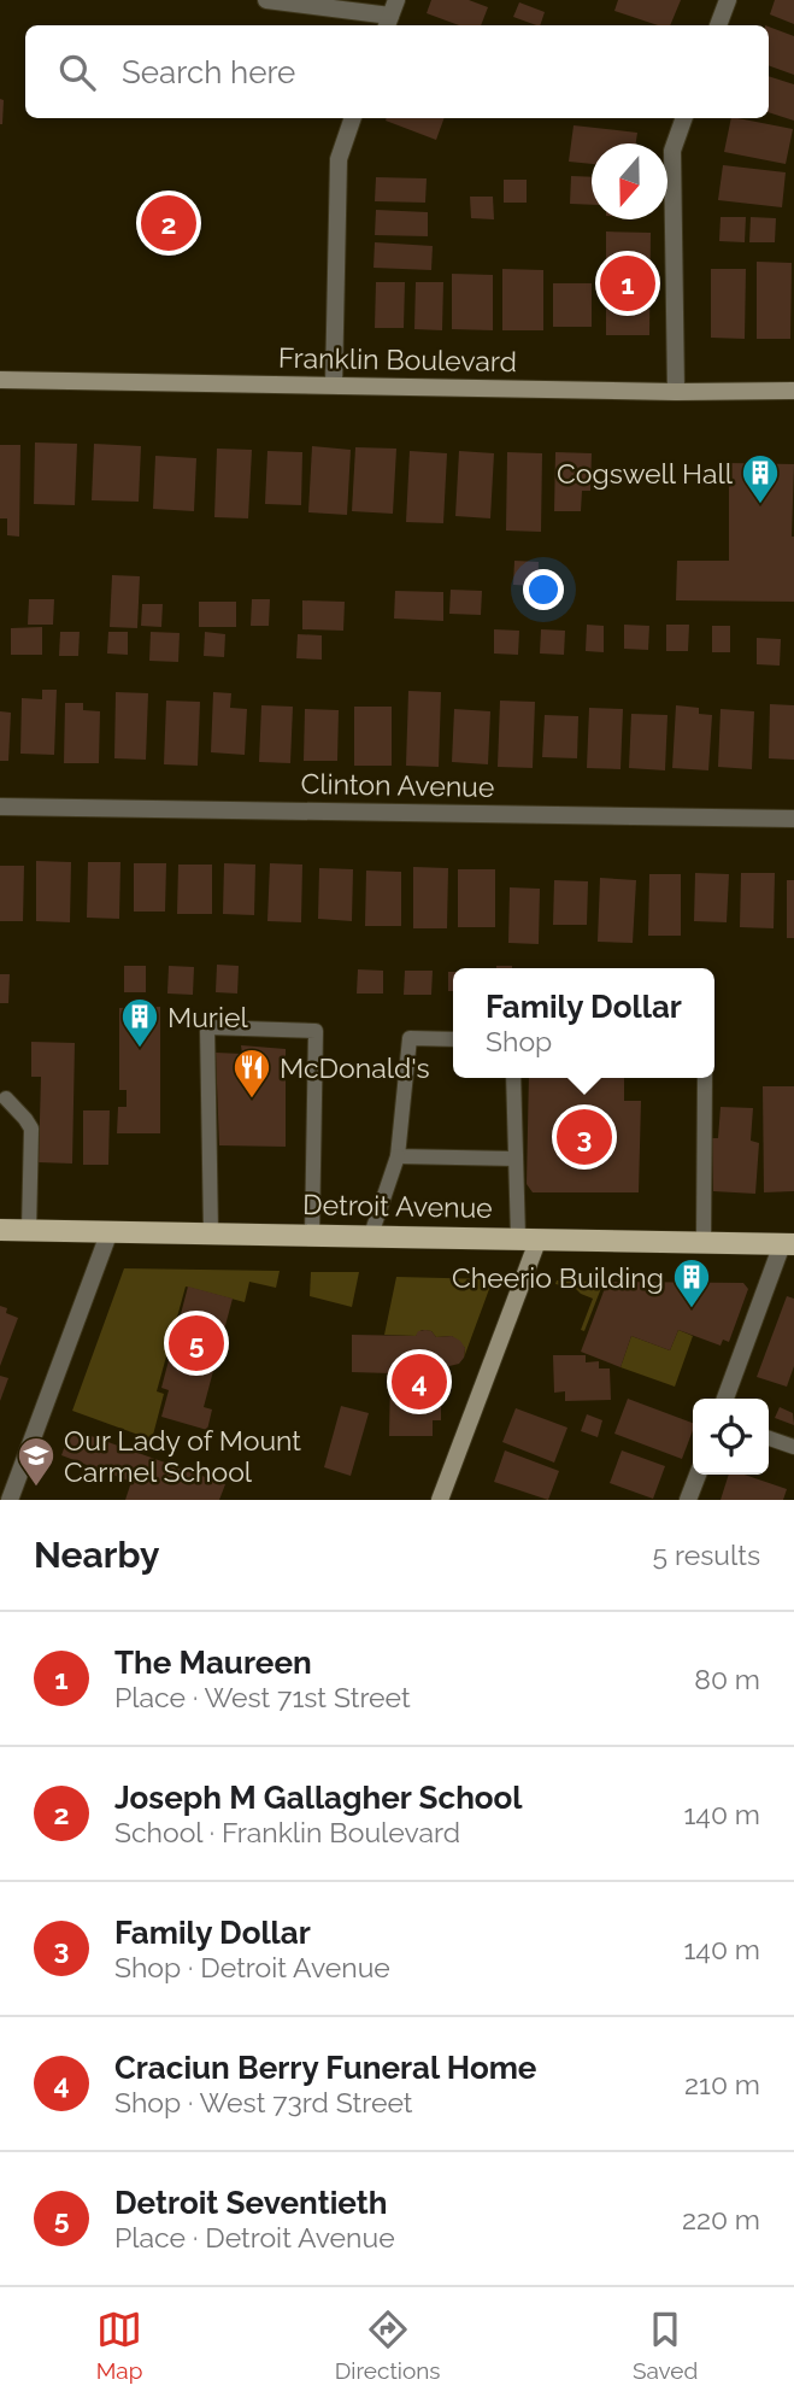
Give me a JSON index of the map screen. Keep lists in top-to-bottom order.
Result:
{
  "streets": {
    "main road": ["Detroit Avenue"],
    "street": ["Franklin Boulevard", "Clinton Avenue"]
  },
  "places": {
    "building": ["Cogswell Hall", "Muriel", "Cheerio Building"],
    "restaurant": ["McDonald's"],
    "school or university": ["Our Lady of Mount Carmel School"]
  },
  "north": "bottom",
  "page": {
    "search": "Search here",
    "pins": [
      "2",
      "1",
      "3",
      "5",
      "4"
    ],
    "popup": ["Family Dollar", "Shop"],
    "heading": ["Nearby", "5 results"],
    "list": [
      {
        "mark": "1",
        "name": "The Maureen",
        "note": "Place · West 71st Street",
        "value": "80 m"
      },
      {
        "mark": "2",
        "name": "Joseph M Gallagher School",
        "note": "School · Franklin Boulevard",
        "value": "140 m"
      },
      {
        "mark": "3",
        "name": "Family Dollar",
        "note": "Shop · Detroit Avenue",
        "value": "140 m"
      },
      {
        "mark": "4",
        "name": "Craciun Berry Funeral Home",
        "note": "Shop · West 73rd Street",
        "value": "210 m"
      },
      {
        "mark": "5",
        "name": "Detroit Seventieth",
        "note": "Place · Detroit Avenue",
        "value": "220 m"
      }
    ],
    "nav": ["Map", "Directions", "Saved"]
  }
}
